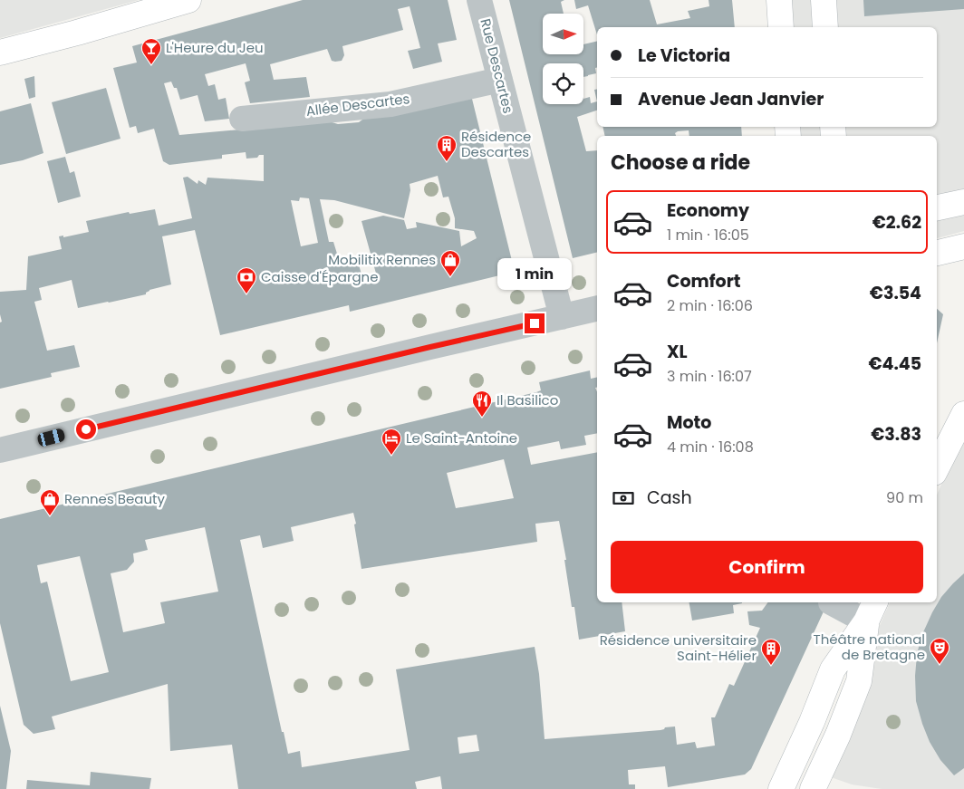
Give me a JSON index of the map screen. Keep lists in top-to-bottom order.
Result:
{
  "streets": {
    "street": ["Rue Descartes", "Allée Descartes"]
  },
  "crossings": [
    ["Rue Descartes", "Allée Descartes"]
  ],
  "places": {
    "bar": ["L'Heure du Jeu"],
    "building": ["Résidence Descartes", "Résidence universitaire Saint-Hélier"],
    "shop": ["Mobilitix Rennes", "Rennes Beauty"],
    "bank": ["Caisse d'Épargne"],
    "restaurant": ["Il Basilico"],
    "hotel": ["Le Saint-Antoine"],
    "theatre": ["Théâtre national de Bretagne"]
  },
  "north": "right",
  "page": {
    "banner": ["Le Victoria", "Avenue Jean Janvier"],
    "heading": "Choose a ride",
    "list": [
      {
        "name": "Economy",
        "note": "1 min · 16:05",
        "value": "€2.62"
      },
      {
        "name": "Comfort",
        "note": "2 min · 16:06",
        "value": "€3.54"
      },
      {
        "name": "XL",
        "note": "3 min · 16:07",
        "value": "€4.45"
      },
      {
        "name": "Moto",
        "note": "4 min · 16:08",
        "value": "€3.83"
      }
    ],
    "bubble": "1 min",
    "pay": ["Cash", "90 m"],
    "buttons": "Confirm"
  }
}
